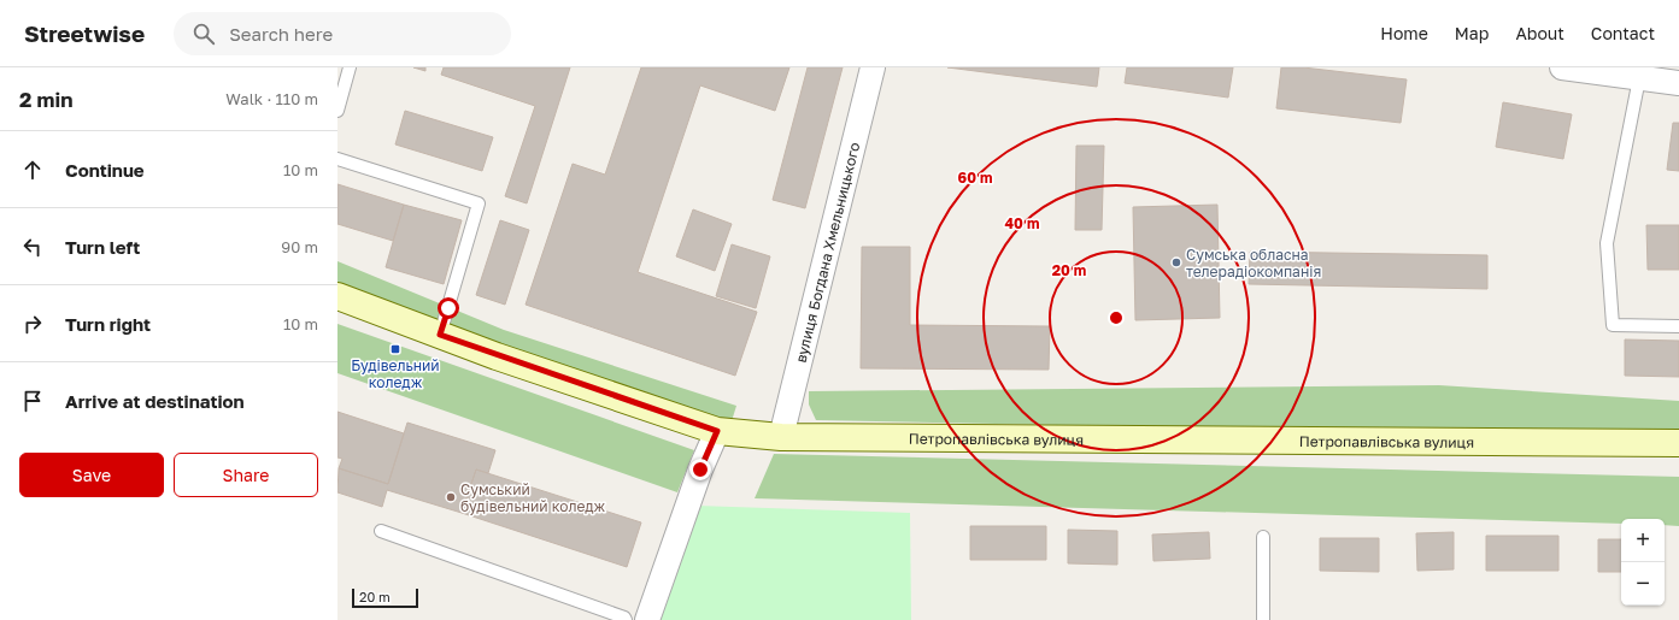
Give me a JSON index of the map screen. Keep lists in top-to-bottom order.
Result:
{
  "streets": {
    "main road": ["Петропавлівська вулиця"],
    "street": ["вулиця Богдана Хмельницького"]
  },
  "crossings": [
    ["вулиця Богдана Хмельницького", "Петропавлівська вулиця"]
  ],
  "places": {
    "other": ["Сумська обласна телерадіокомпанія", "Сумський будівельний коледж"],
    "transit": ["Будівельний коледж"]
  },
  "scale_bar": "20 m",
  "page": {
    "header": "Streetwise",
    "search": "Search here",
    "nav": [
      "Home",
      "Map",
      "About",
      "Contact"
    ],
    "heading": ["2 min", "Walk · 110 m"],
    "list": [
      ["Continue", "10 m"],
      ["Turn left", "90 m"],
      ["Turn right", "10 m"],
      "Arrive at destination"
    ],
    "buttons": ["Save", "Share"],
    "map_buttons": ["+", "−"],
    "scale": "20 m"
  },
  "rings": ["60 m", "40 m", "20 m"]
}
